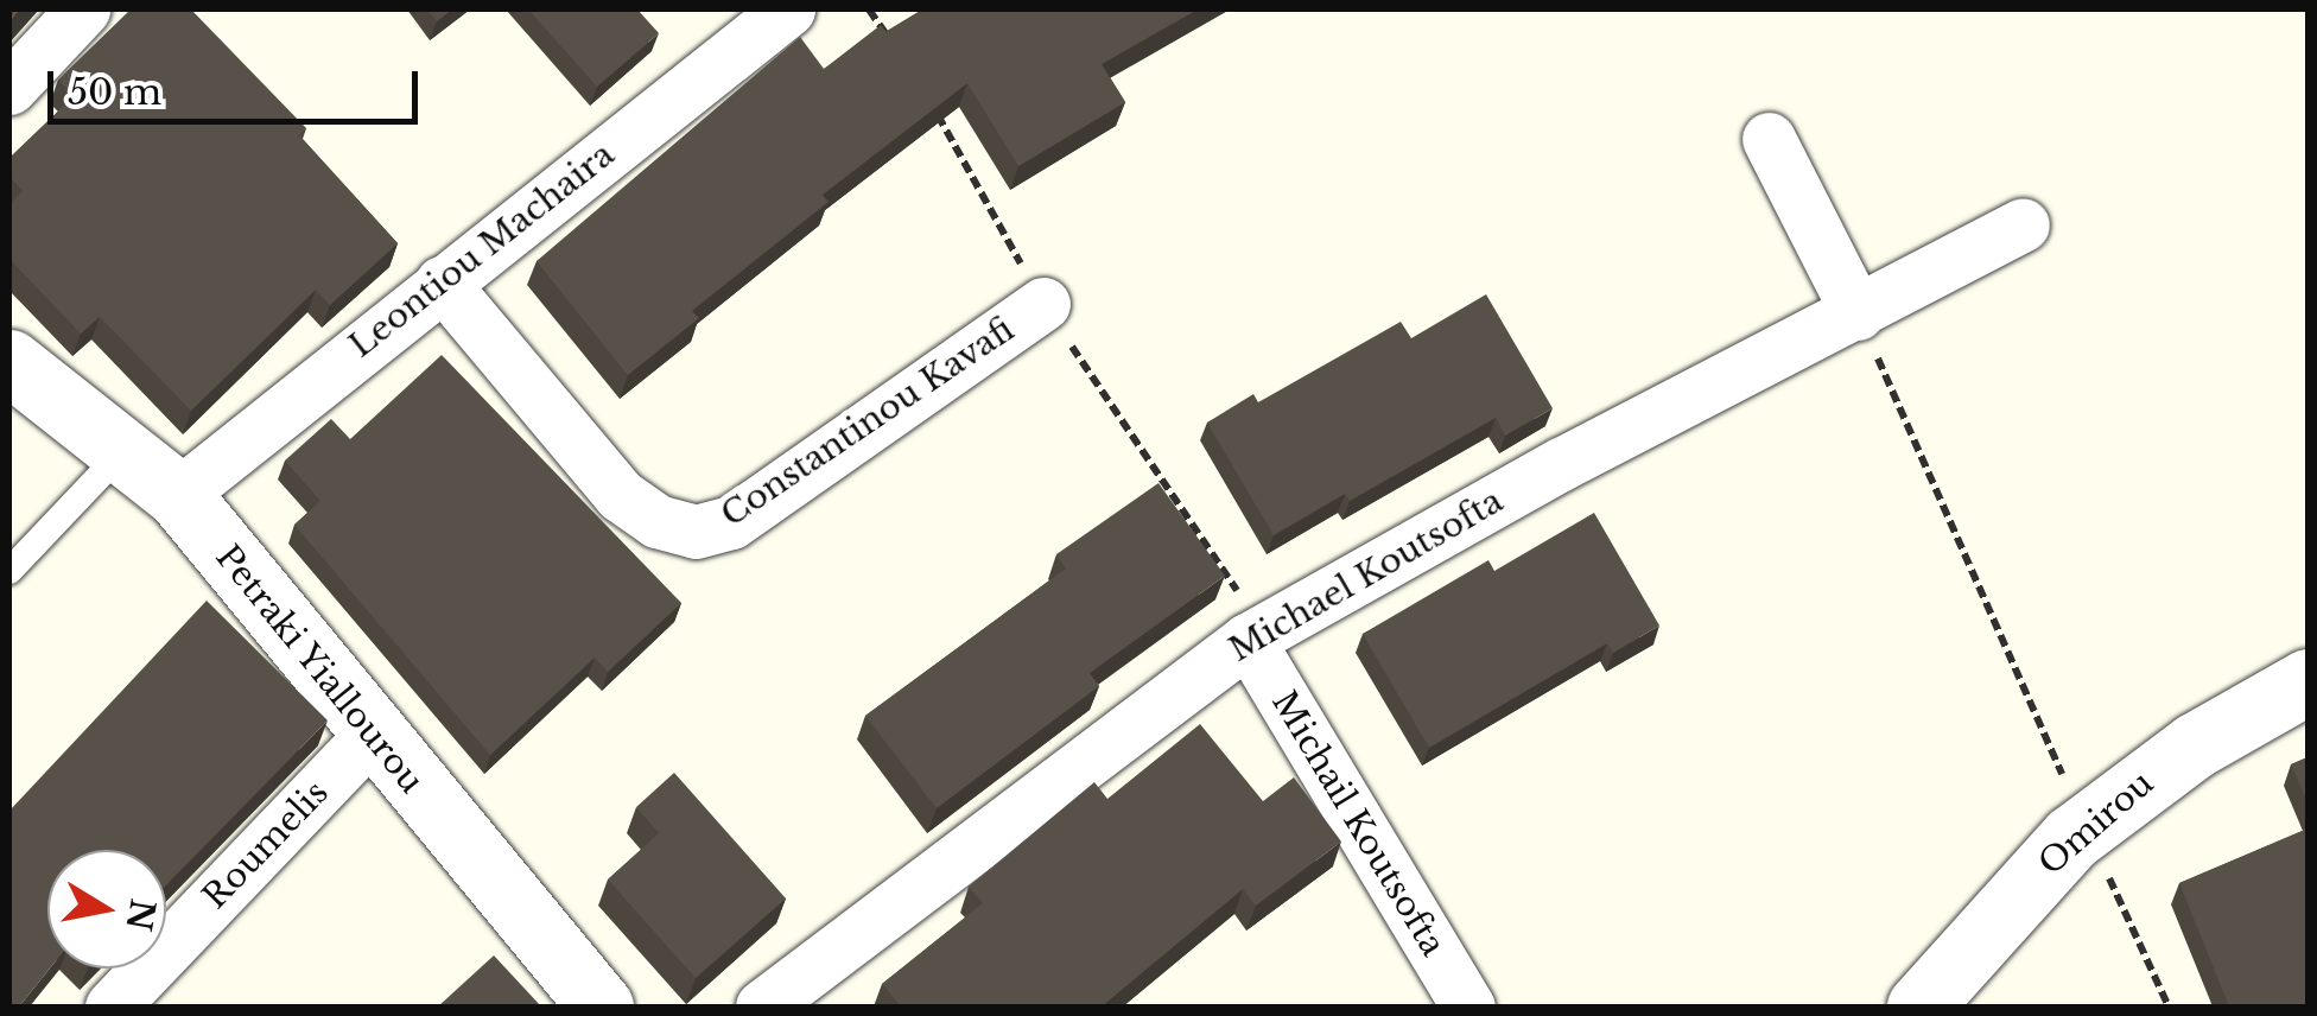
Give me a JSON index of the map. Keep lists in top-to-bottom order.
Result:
{
  "streets": {
    "street": [
      "Leontiou Machaira",
      "Constantinou Kavafi",
      "Michael Koutsofta",
      "Petraki Yiallourou",
      "Michail Koutsofta",
      "Omirou",
      "Roumelis"
    ]
  },
  "crossings": [
    ["Leontiou Machaira", "Constantinou Kavafi"],
    ["Leontiou Machaira", "Petraki Yiallourou"],
    ["Michael Koutsofta", "Michail Koutsofta"],
    ["Petraki Yiallourou", "Roumelis"]
  ],
  "scale_bar": "50 m",
  "north": "right"
}
